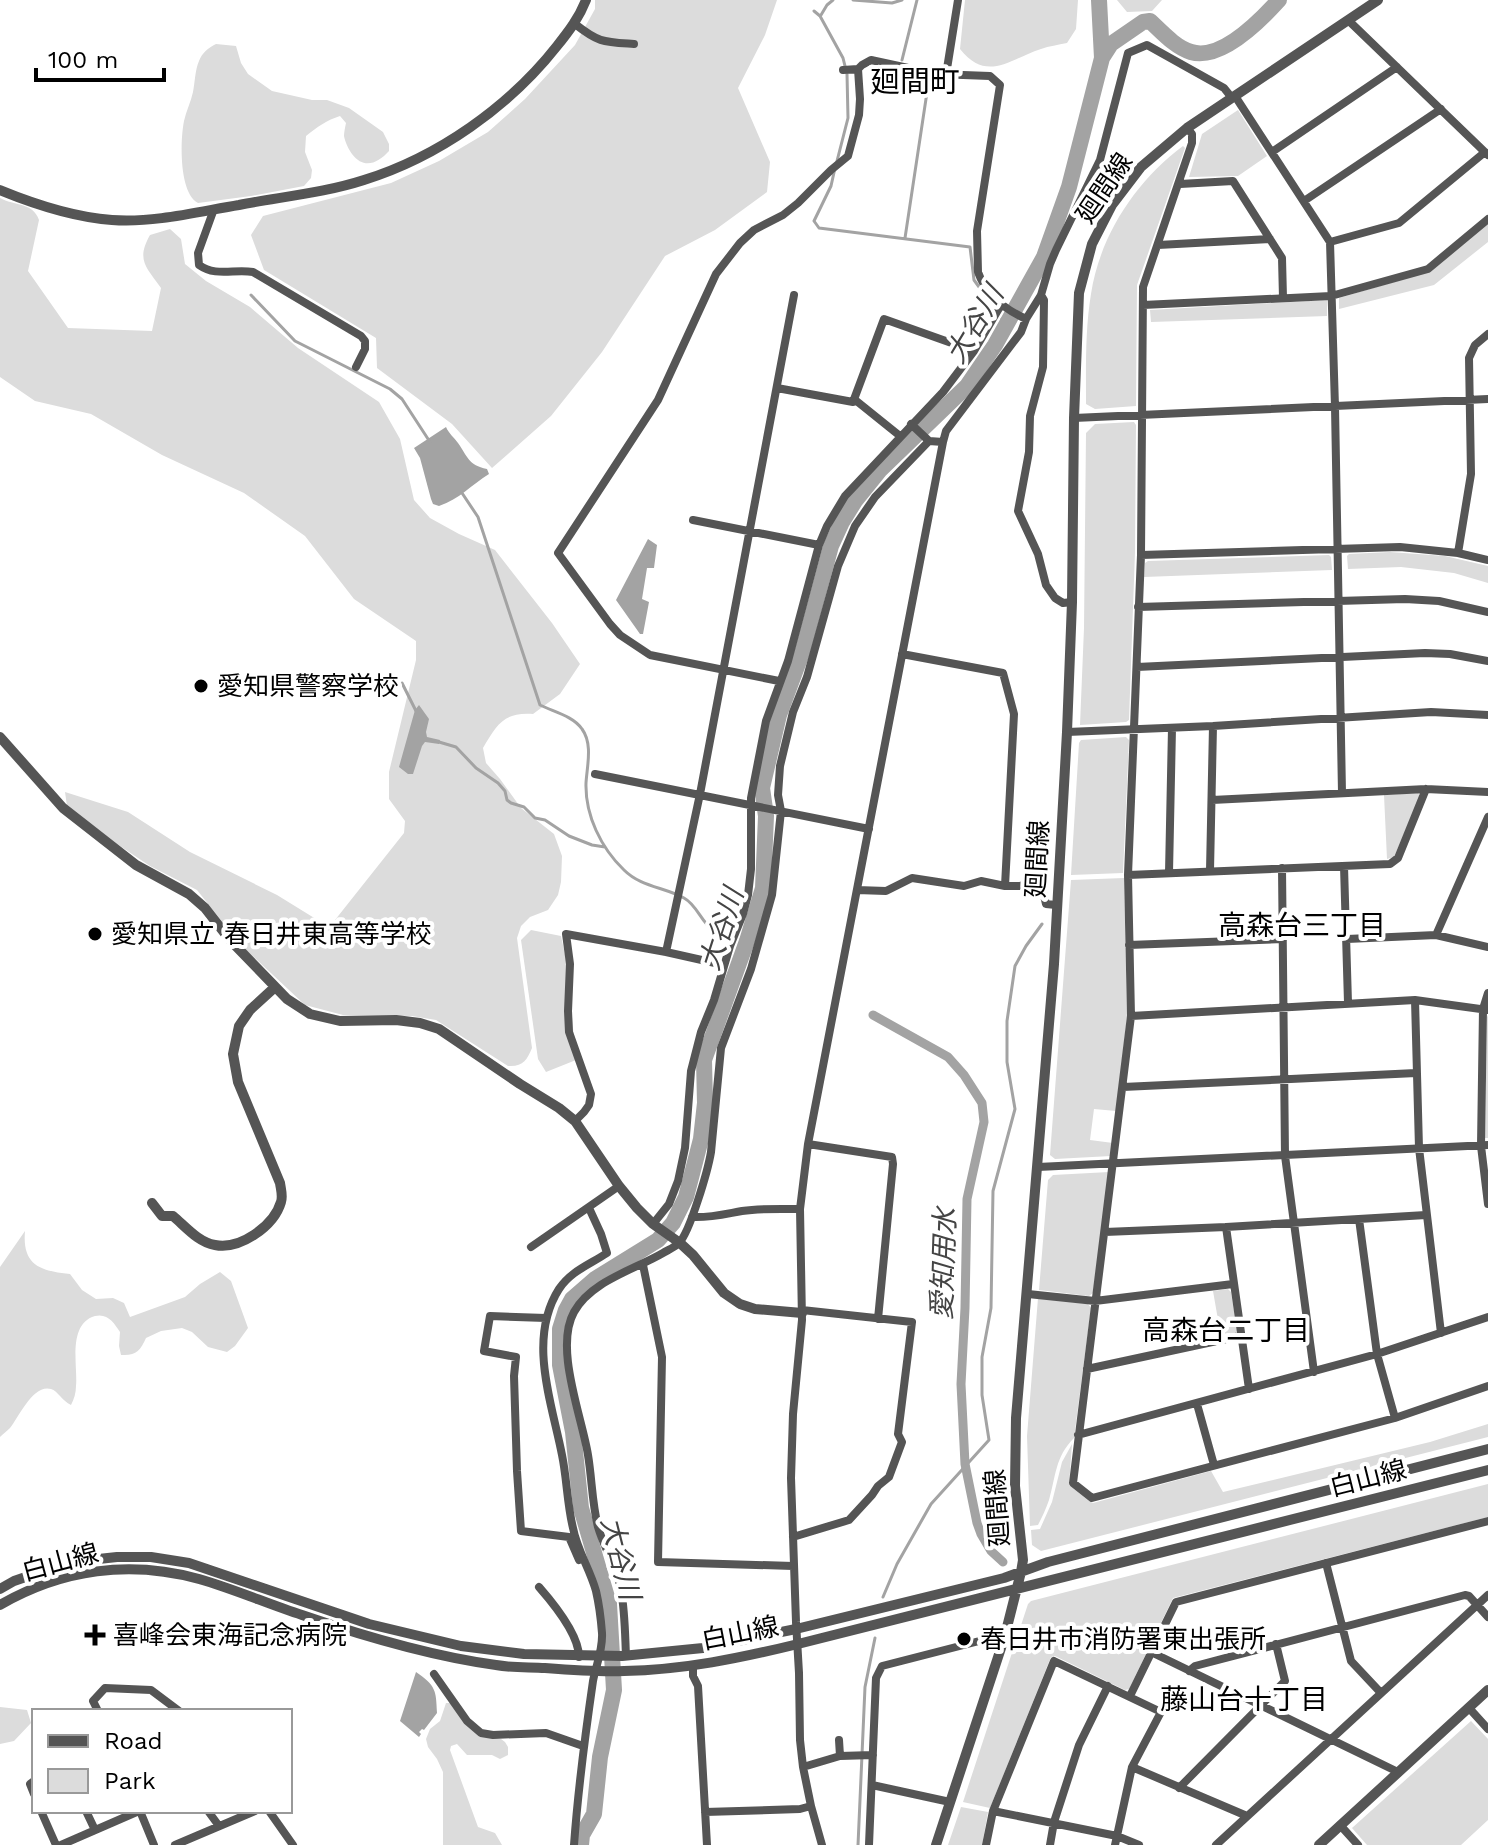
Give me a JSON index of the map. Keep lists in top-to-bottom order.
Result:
{
  "streets": {
    "street": ["廻間線", "白山線"]
  },
  "crossings": [
    ["廻間線", "白山線"]
  ],
  "districts": [
    "廻間町",
    "高森台三丁目",
    "高森台二丁目",
    "藤山台十丁目"
  ],
  "water": ["大谷川", "愛知用水"],
  "places": {
    "other": ["愛知県警察学校", "愛知県立 春日井東高等学校", "春日井市消防署東出張所"],
    "health": ["喜峰会東海記念病院"]
  },
  "legend": ["Road", "Park"],
  "scale_bar": "100 m"
}
